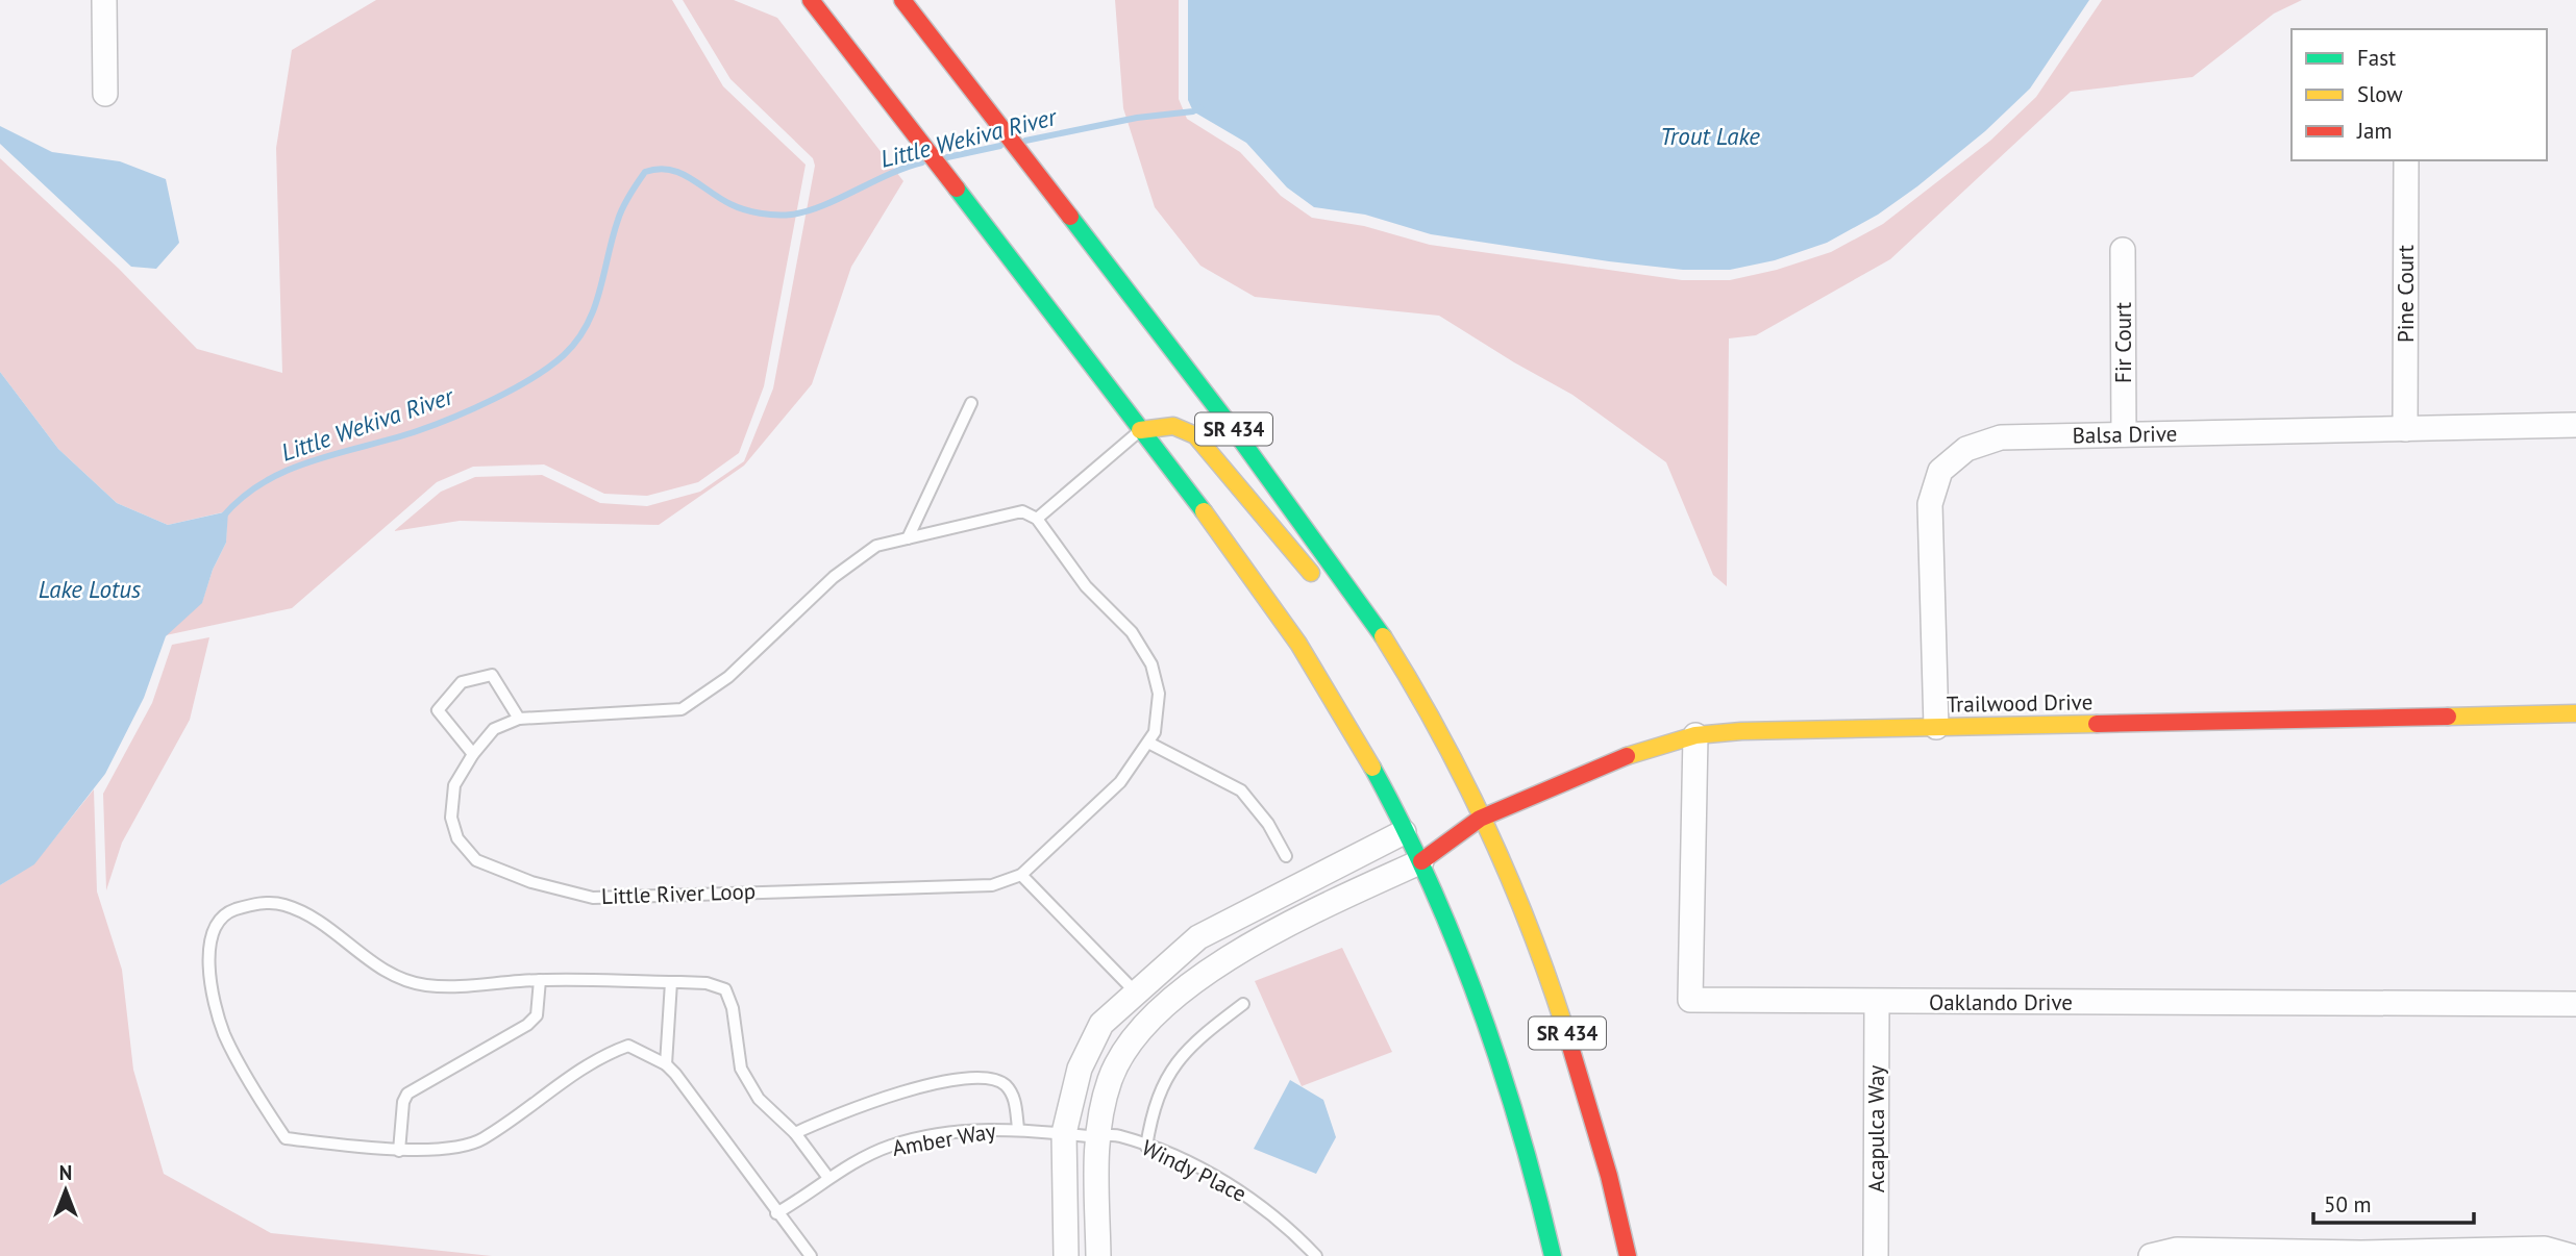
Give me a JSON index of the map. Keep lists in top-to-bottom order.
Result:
{
  "streets": {
    "main road": ["SR 434", "Trailwood Drive"],
    "street": [
      "Pine Court",
      "Fir Court",
      "Balsa Drive",
      "Oaklando Drive",
      "Acapulca Way"
    ],
    "lane": ["Little River Loop", "Amber Way", "Windy Place"]
  },
  "crossings": [
    ["Pine Court", "Balsa Drive"],
    ["Fir Court", "Balsa Drive"],
    ["SR 434", "Trailwood Drive"],
    ["Balsa Drive", "Trailwood Drive"],
    ["Trailwood Drive", "Oaklando Drive"],
    ["Oaklando Drive", "Acapulca Way"],
    ["Amber Way", "Windy Place"]
  ],
  "water": ["Trout Lake", "Little Wekiva River", "Lake Lotus"],
  "legend": ["Fast", "Slow", "Jam"],
  "scale_bar": "50 m",
  "north": "top"
}
